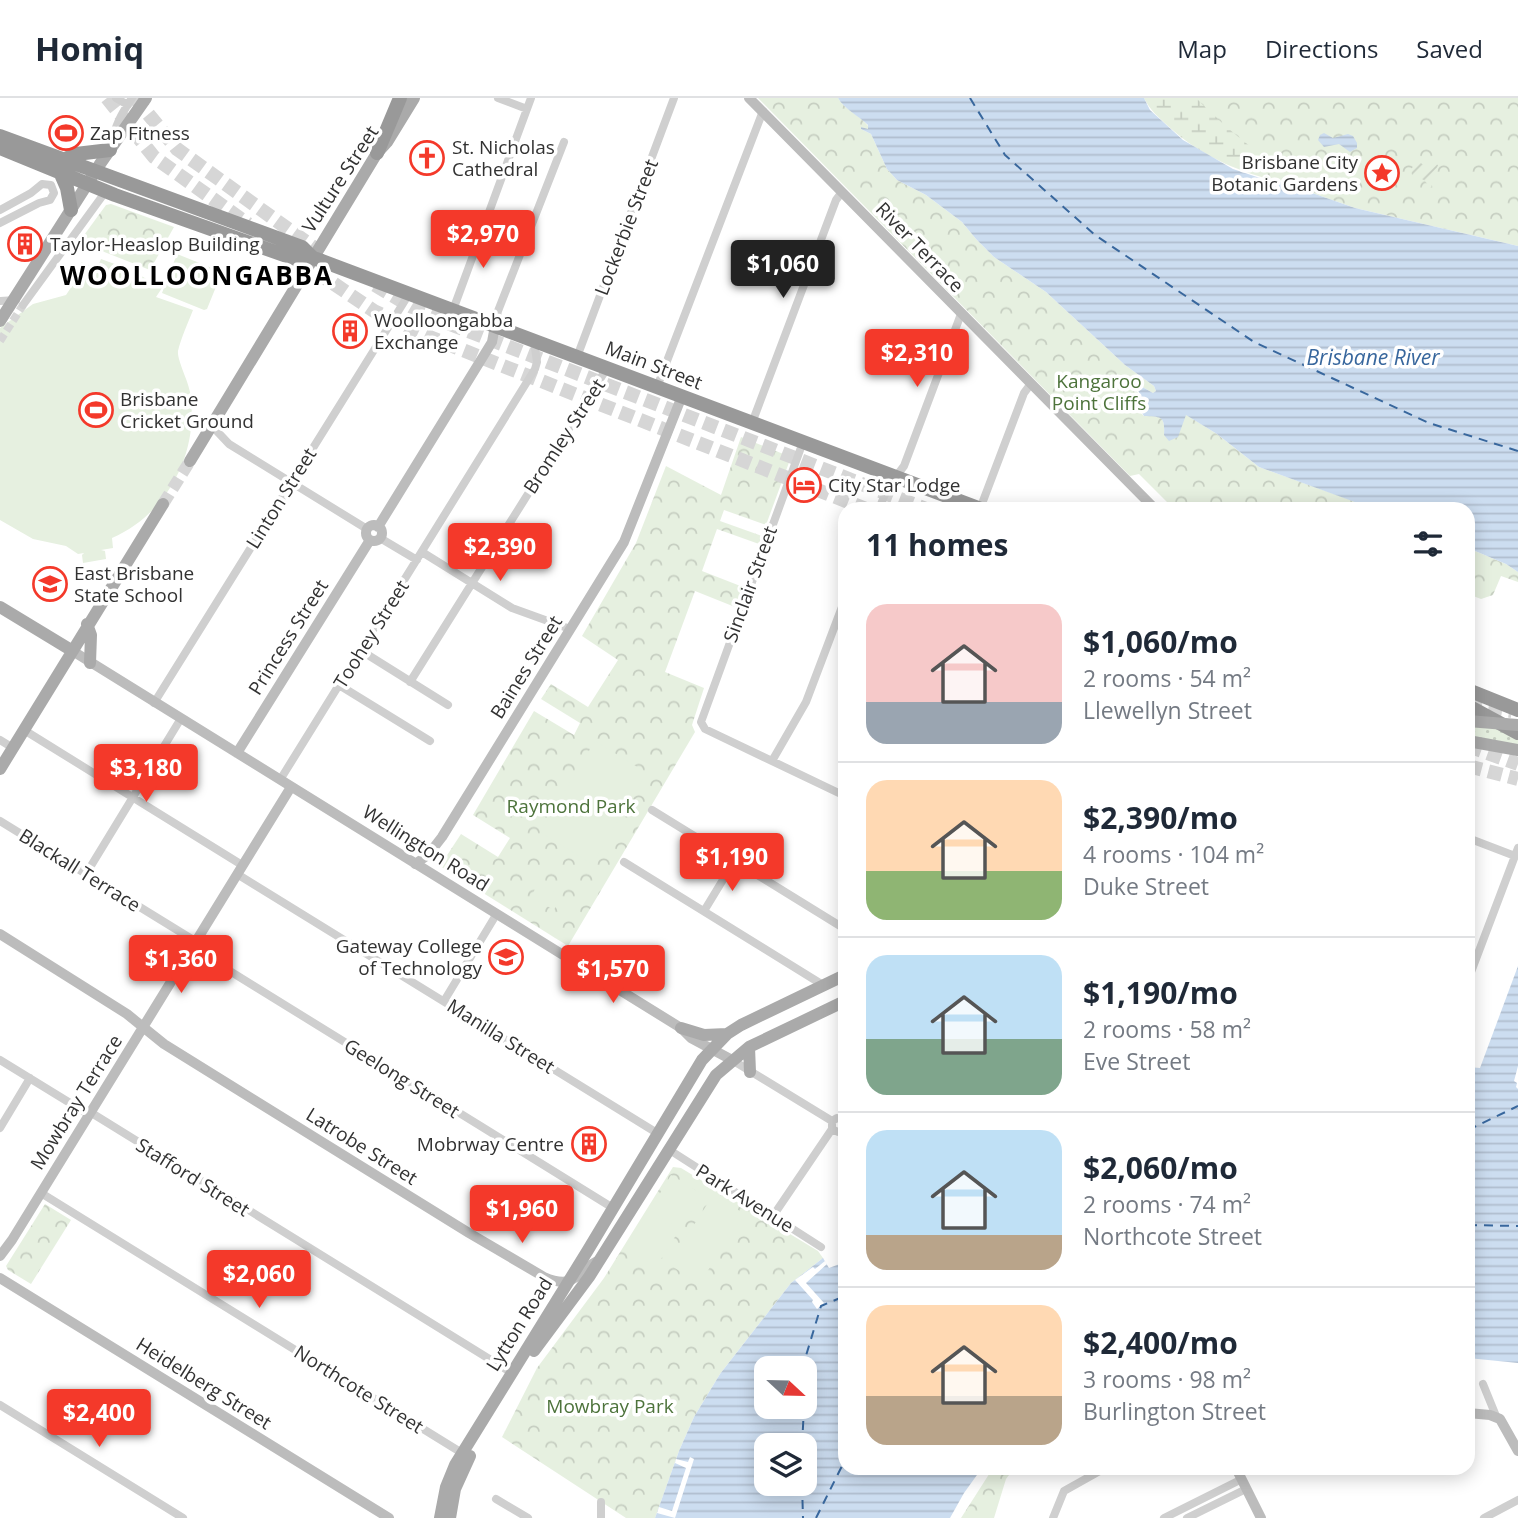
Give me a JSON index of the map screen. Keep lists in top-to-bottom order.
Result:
{
  "streets": {
    "highway": ["Main Street"],
    "main road": ["Vulture Street", "Wellington Road", "Lytton Road"],
    "street": [
      "Lockerbie Street",
      "River Terrace",
      "Bromley Street",
      "Linton Street",
      "Sinclair Street",
      "Toohey Street",
      "Princess Street",
      "Baines Street",
      "Blackall Terrace",
      "Manilla Street",
      "Geelong Street",
      "Mowbray Terrace",
      "Latrobe Street",
      "Stafford Street",
      "Park Avenue",
      "Heidelberg Street",
      "Northcote Street"
    ]
  },
  "crossings": [
    ["Vulture Street", "Main Street"],
    ["Lockerbie Street", "Main Street"],
    ["Main Street", "Bromley Street"],
    ["Main Street", "Linton Street"],
    ["Main Street", "Sinclair Street"],
    ["Main Street", "Toohey Street"],
    ["Main Street", "Princess Street"],
    ["Main Street", "Baines Street"],
    ["Linton Street", "Wellington Road"],
    ["Toohey Street", "Wellington Road"],
    ["Princess Street", "Wellington Road"],
    ["Baines Street", "Wellington Road"],
    ["Wellington Road", "Mowbray Terrace"],
    ["Wellington Road", "Lytton Road"],
    ["Blackall Terrace", "Geelong Street"],
    ["Blackall Terrace", "Mowbray Terrace"],
    ["Manilla Street", "Mowbray Terrace"],
    ["Manilla Street", "Lytton Road"],
    ["Geelong Street", "Mowbray Terrace"],
    ["Geelong Street", "Lytton Road"],
    ["Mowbray Terrace", "Latrobe Street"],
    ["Mowbray Terrace", "Stafford Street"],
    ["Mowbray Terrace", "Northcote Street"],
    ["Latrobe Street", "Lytton Road"],
    ["Stafford Street", "Lytton Road"],
    ["Park Avenue", "Lytton Road"],
    ["Lytton Road", "Northcote Street"]
  ],
  "districts": ["WOOLLOONGABBA"],
  "water": ["Brisbane River"],
  "parks": ["Kangaroo Point Cliffs", "Raymond Park", "Mowbray Park"],
  "places": {
    "sports": ["Zap Fitness", "Brisbane Cricket Ground"],
    "church": ["St. Nicholas Cathedral"],
    "place": ["Brisbane City Botanic Gardens"],
    "building": ["Taylor-Heaslop Building", "Woolloongabba Exchange", "Mobrway Centre"],
    "hotel": ["City Star Lodge"],
    "school or university": ["East Brisbane State School", "Gateway College of Technology"]
  },
  "north": "right",
  "page": {
    "header": "Homiq",
    "nav": ["Map", "Directions", "Saved"],
    "price": [
      "$2,970",
      "$1,060",
      "$2,310",
      "$2,390",
      "$3,180",
      "$1,190",
      "$1,360",
      "$1,570",
      "$1,960",
      "$2,060",
      "$2,400"
    ],
    "heading": "11 homes",
    "list": [
      {
        "name": "$1,060/mo",
        "note": "2 rooms · 54 m² · Llewellyn Street"
      },
      {
        "name": "$2,390/mo",
        "note": "4 rooms · 104 m² · Duke Street"
      },
      {
        "name": "$1,190/mo",
        "note": "2 rooms · 58 m² · Eve Street"
      },
      {
        "name": "$2,060/mo",
        "note": "2 rooms · 74 m² · Northcote Street"
      },
      {
        "name": "$2,400/mo",
        "note": "3 rooms · 98 m² · Burlington Street"
      }
    ]
  }
}
